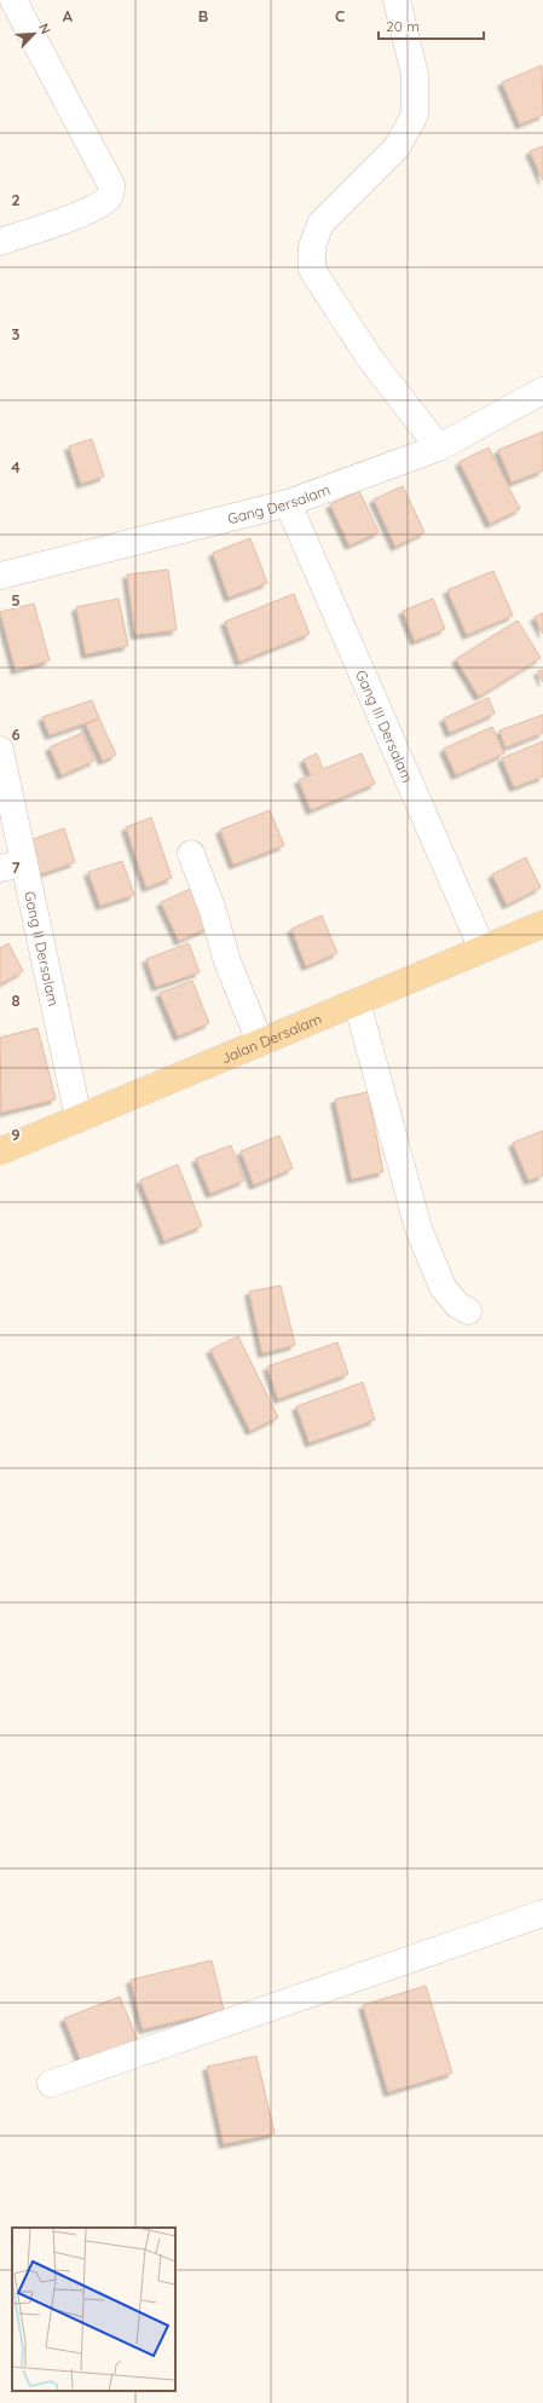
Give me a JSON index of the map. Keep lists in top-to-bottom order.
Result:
{
  "streets": {
    "main road": ["Jalan Dersalam"],
    "street": ["Gang Dersalam", "Gang III Dersalam", "Gang II Dersalam"]
  },
  "crossings": [
    ["Gang Dersalam", "Gang III Dersalam"],
    ["Gang III Dersalam", "Jalan Dersalam"],
    ["Gang II Dersalam", "Jalan Dersalam"]
  ],
  "scale_bar": "20 m",
  "north": "top right",
  "grid": {
    "columns": ["A", "B", "C"],
    "rows": [
      "2",
      "3",
      "4",
      "5",
      "6",
      "7",
      "8",
      "9"
    ]
  }
}
